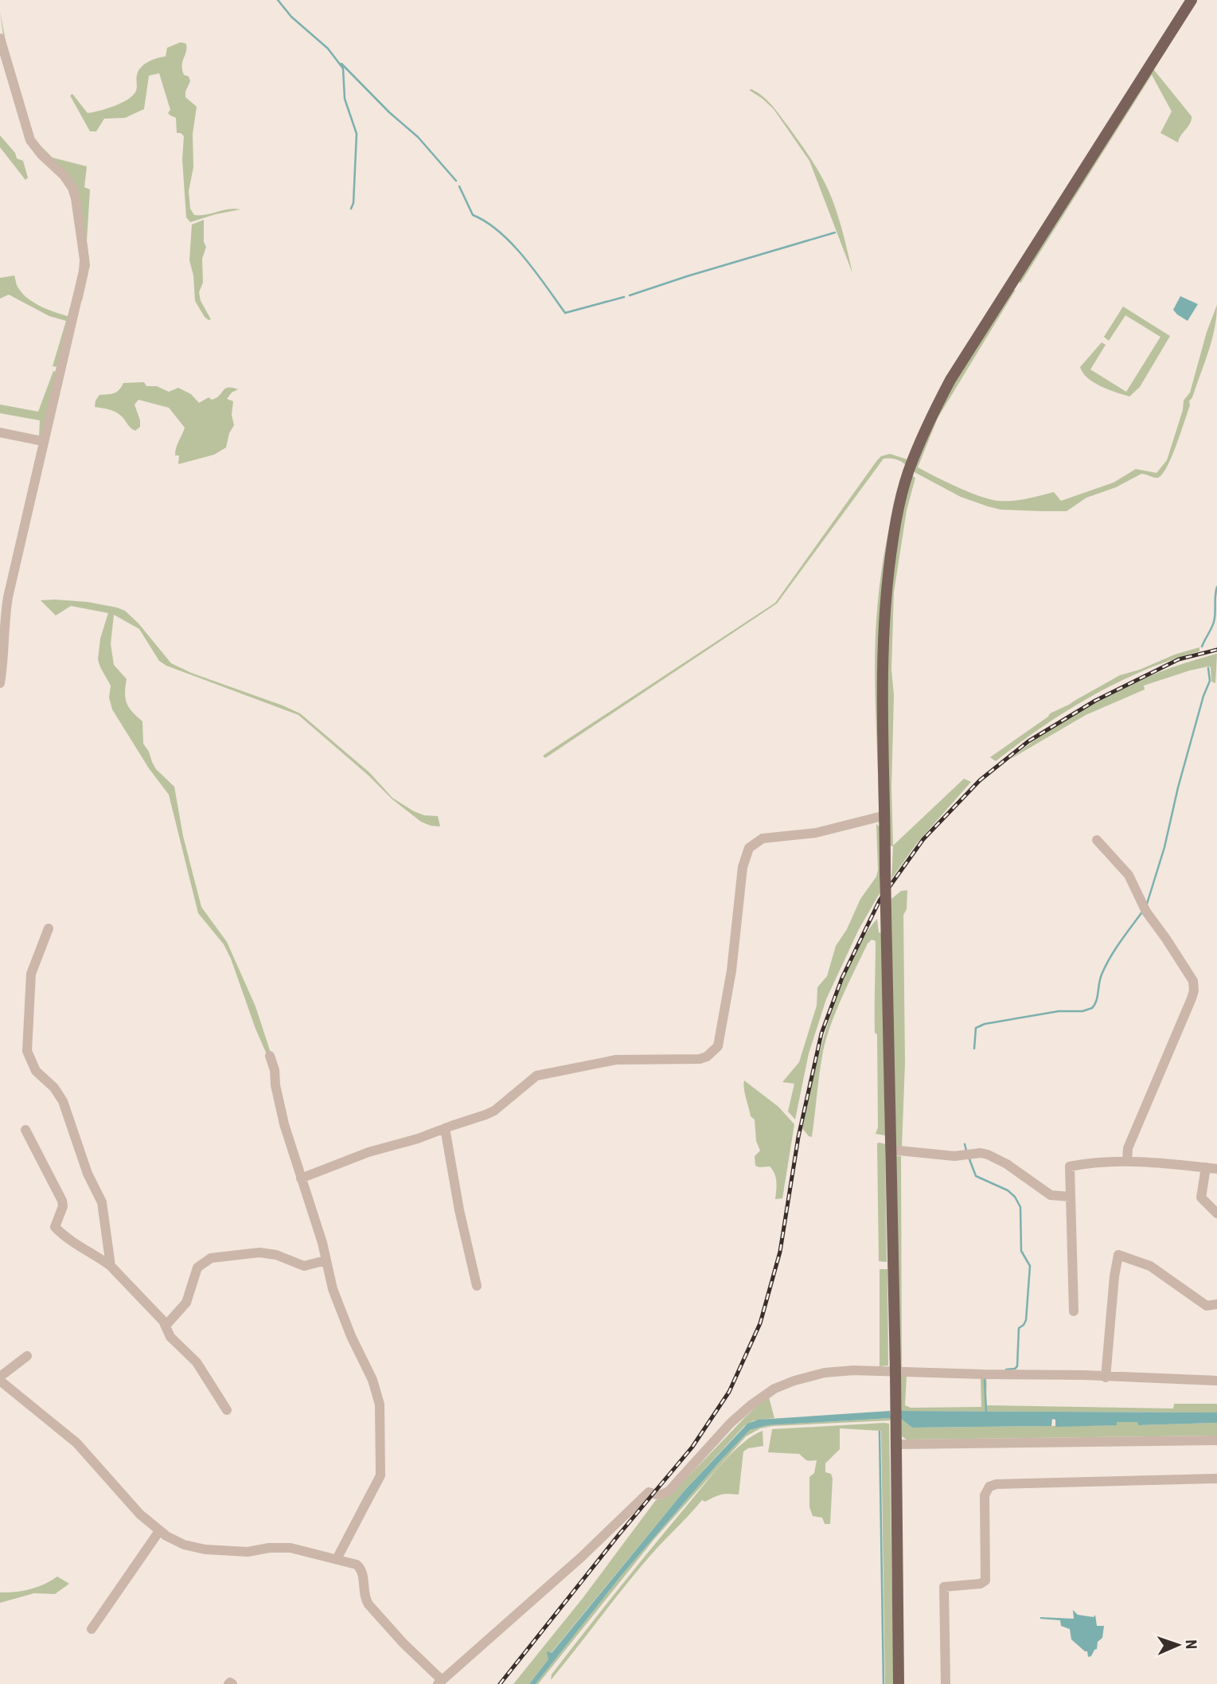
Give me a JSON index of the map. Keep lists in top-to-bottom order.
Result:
{
  "north": "right"
}
